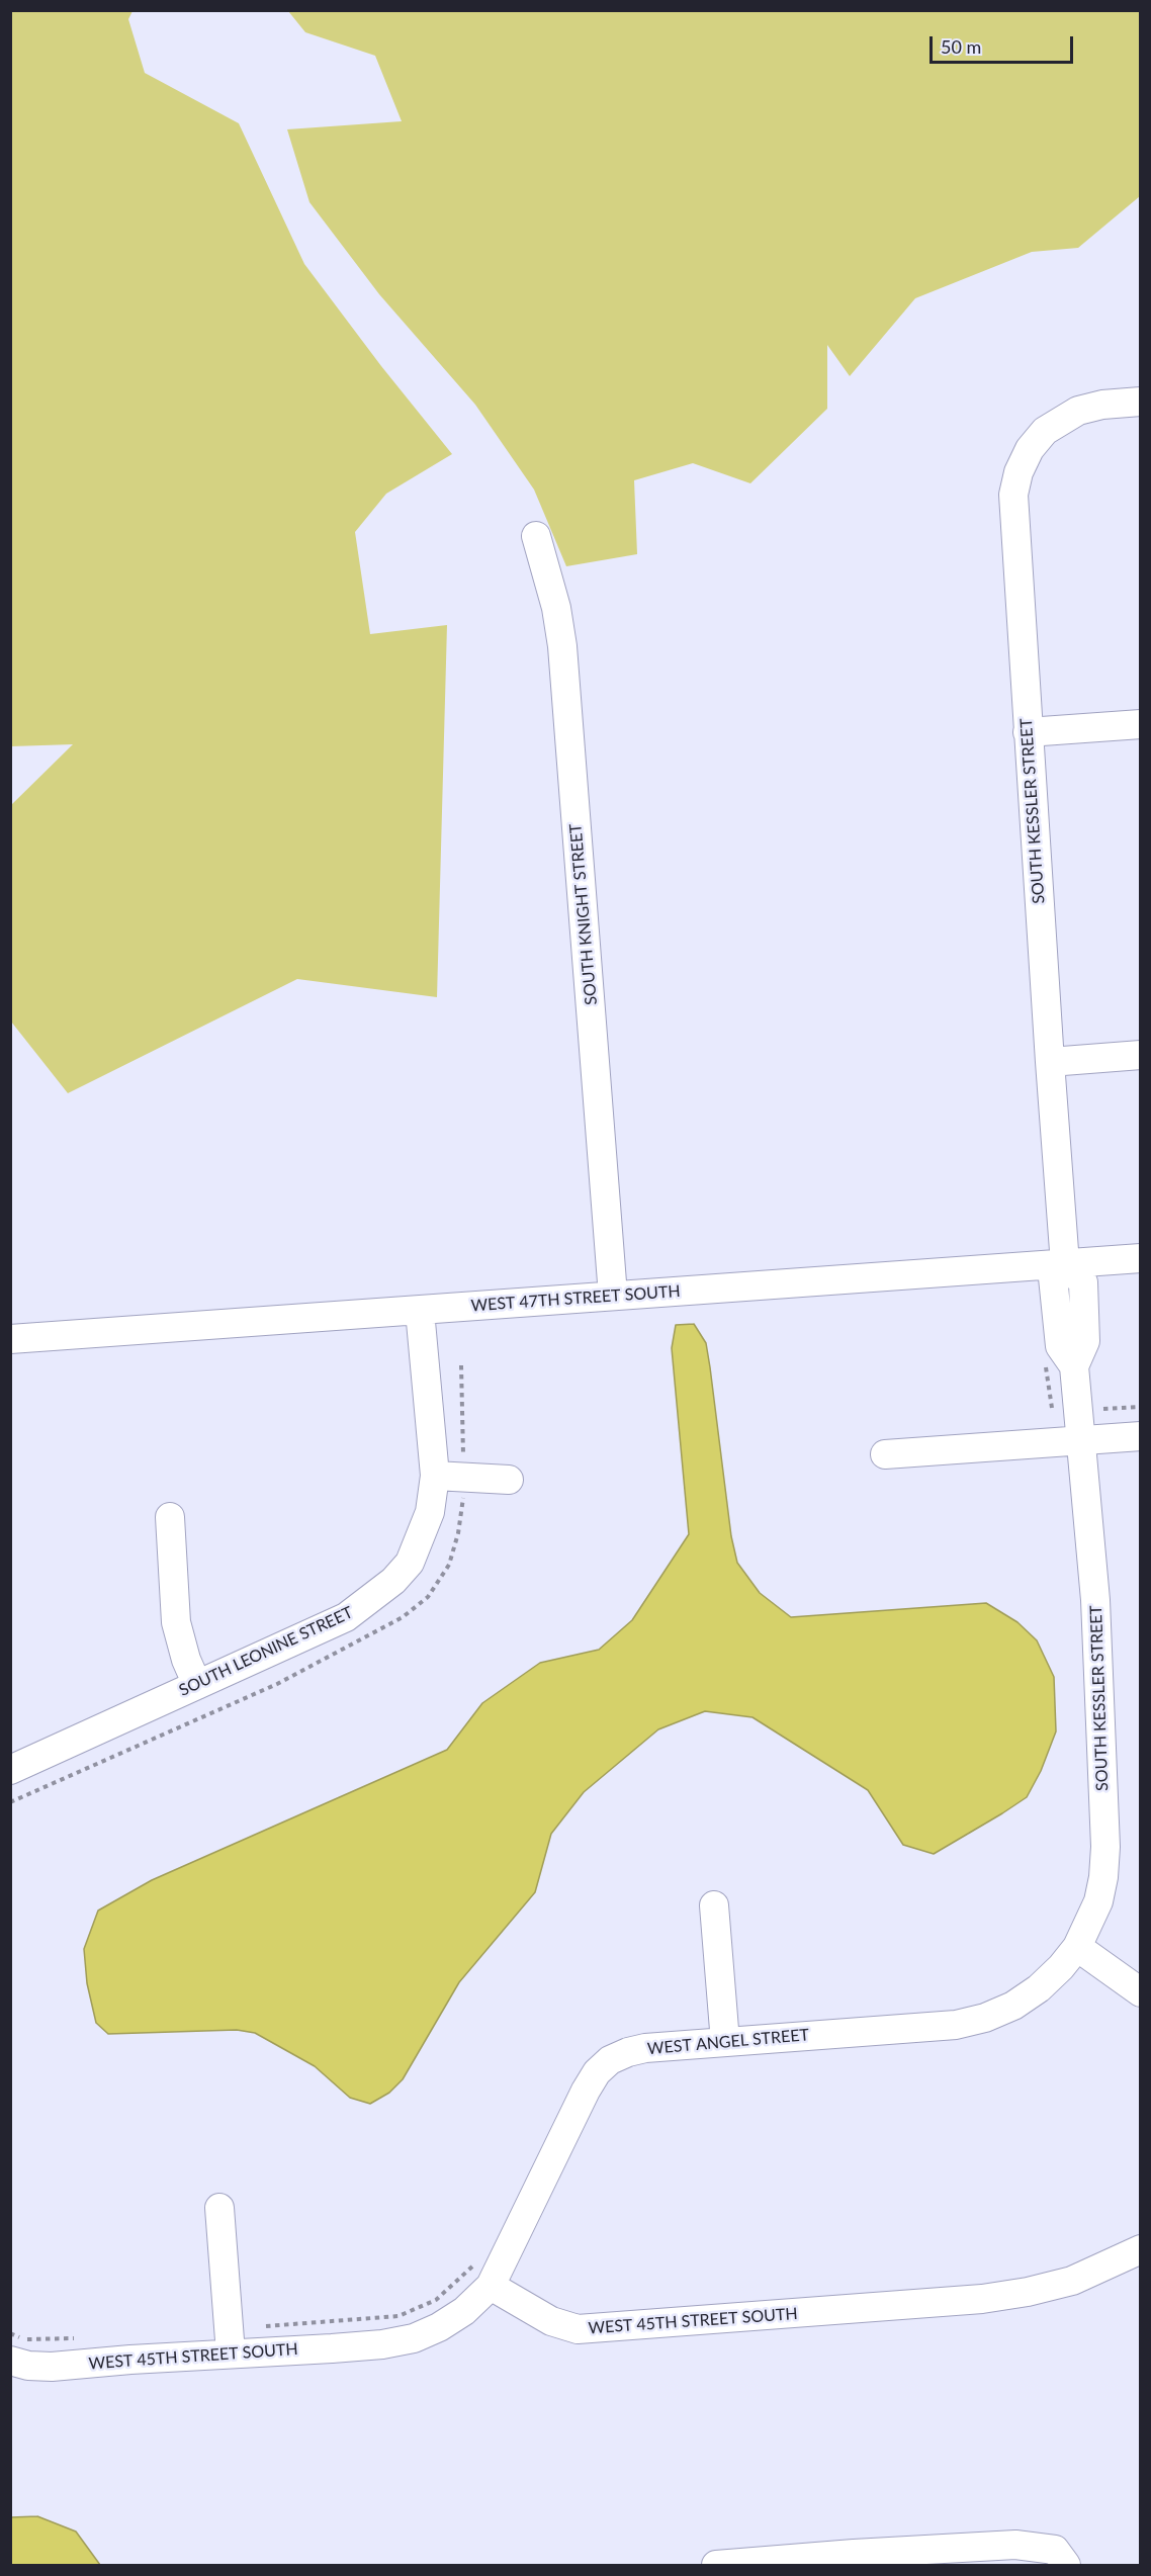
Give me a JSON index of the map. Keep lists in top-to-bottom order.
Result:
{
  "streets": {
    "street": [
      "SOUTH KESSLER STREET",
      "SOUTH KNIGHT STREET",
      "WEST 47TH STREET SOUTH",
      "SOUTH LEONINE STREET",
      "WEST ANGEL STREET",
      "WEST 45TH STREET SOUTH"
    ]
  },
  "crossings": [
    ["SOUTH KESSLER STREET", "WEST 47TH STREET SOUTH"],
    ["SOUTH KESSLER STREET", "WEST ANGEL STREET"],
    ["SOUTH KNIGHT STREET", "WEST 47TH STREET SOUTH"],
    ["WEST 47TH STREET SOUTH", "SOUTH LEONINE STREET"],
    ["WEST ANGEL STREET", "WEST 45TH STREET SOUTH"]
  ],
  "scale_bar": "50 m"
}
